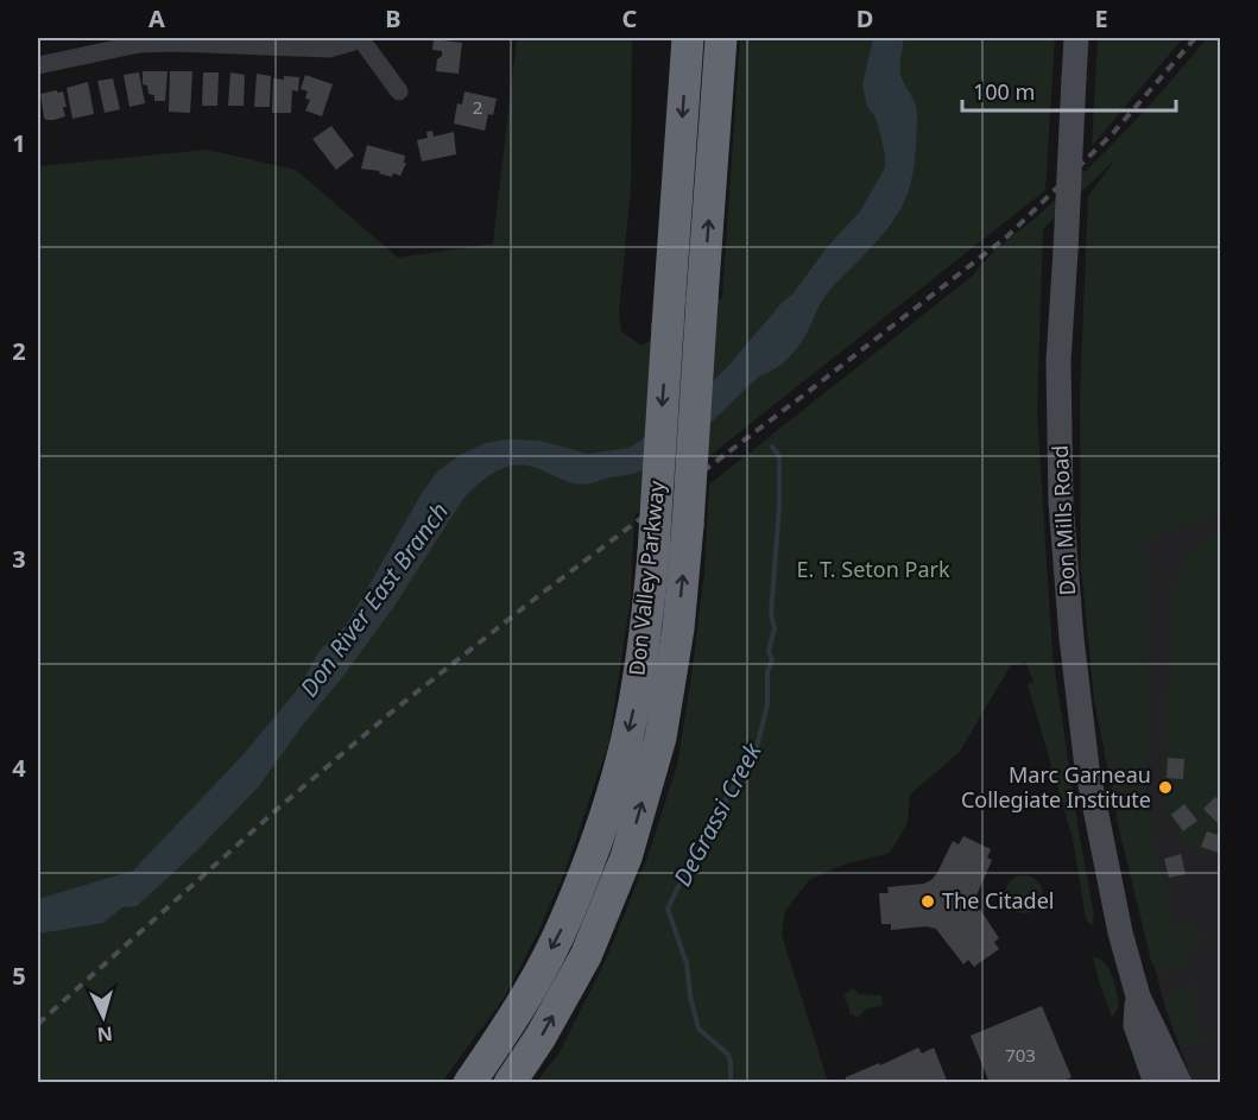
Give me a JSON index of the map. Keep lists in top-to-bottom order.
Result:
{
  "streets": {
    "highway": ["Don Valley Parkway"],
    "main road": ["Don Mills Road"]
  },
  "water": ["Don River East Branch", "DeGrassi Creek"],
  "parks": ["E. T. Seton Park"],
  "places": ["Marc Garneau Collegiate Institute", "The Citadel"],
  "house_numbers": ["2", "703"],
  "scale_bar": "100 m",
  "north": "bottom",
  "grid": {
    "columns": [
      "A",
      "B",
      "C",
      "D",
      "E"
    ],
    "rows": [
      "1",
      "2",
      "3",
      "4",
      "5"
    ]
  }
}
